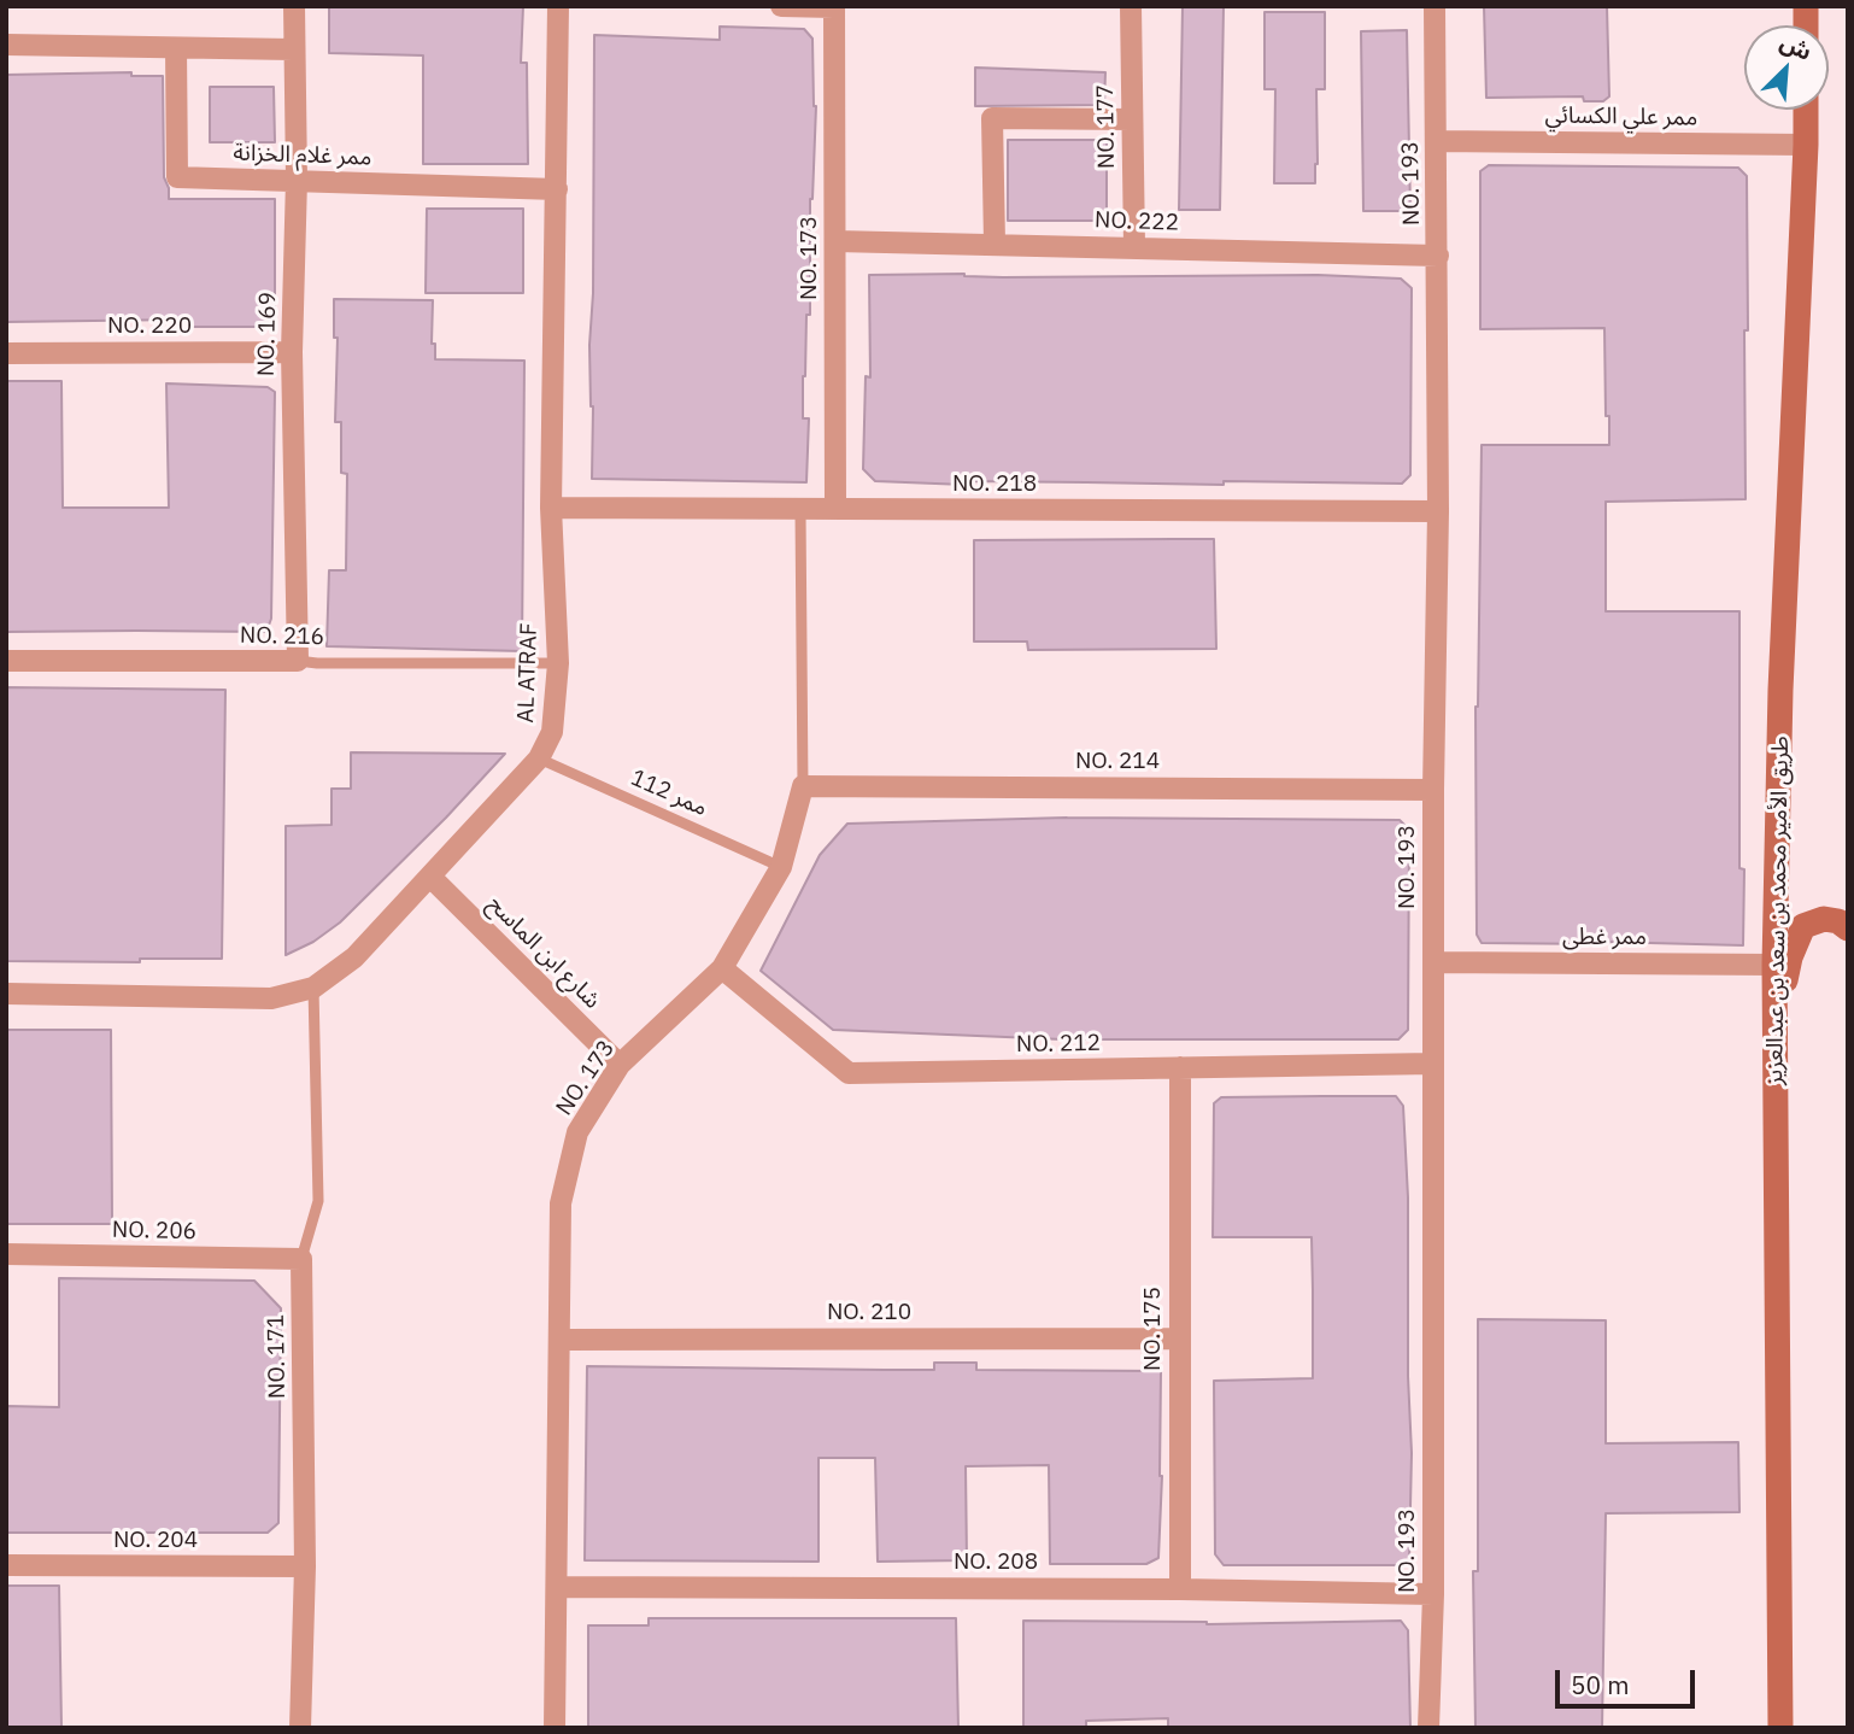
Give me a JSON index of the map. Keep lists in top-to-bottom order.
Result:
{
  "streets": {
    "main road": ["طريق الأمير محمد بن سعد بن عبدالعزيز"],
    "street": [
      "ممر علي الكسائي",
      "NO. 177",
      "ممر غلام الخزانة",
      "NO. 193",
      "NO. 222",
      "NO. 173",
      "NO. 220",
      "NO. 169",
      "NO. 218",
      "NO. 216",
      "AL ATRAF",
      "NO. 214",
      "ممر غطى",
      "شارع ابن الماسح",
      "NO. 212",
      "NO. 206",
      "NO. 210",
      "NO. 175",
      "NO. 171",
      "NO. 204",
      "NO. 208"
    ],
    "lane": ["ممر 112"]
  },
  "crossings": [
    ["ممر علي الكسائي", "NO. 193"],
    ["ممر علي الكسائي", "طريق الأمير محمد بن سعد بن عبدالعزيز"],
    ["NO. 177", "NO. 222"],
    ["ممر غلام الخزانة", "NO. 169"],
    ["ممر غلام الخزانة", "AL ATRAF"],
    ["NO. 193", "NO. 222"],
    ["NO. 193", "NO. 218"],
    ["NO. 193", "NO. 214"],
    ["NO. 193", "ممر غطى"],
    ["NO. 193", "NO. 212"],
    ["NO. 193", "NO. 208"],
    ["NO. 222", "NO. 173"],
    ["NO. 173", "NO. 218"],
    ["NO. 173", "NO. 214"],
    ["NO. 173", "ممر 112"],
    ["NO. 173", "شارع ابن الماسح"],
    ["NO. 173", "NO. 212"],
    ["NO. 173", "NO. 210"],
    ["NO. 173", "NO. 208"],
    ["NO. 220", "NO. 169"],
    ["NO. 169", "NO. 216"],
    ["NO. 218", "AL ATRAF"],
    ["NO. 216", "AL ATRAF"],
    ["AL ATRAF", "ممر 112"],
    ["AL ATRAF", "شارع ابن الماسح"],
    ["AL ATRAF", "NO. 171"],
    ["طريق الأمير محمد بن سعد بن عبدالعزيز", "ممر غطى"],
    ["NO. 212", "NO. 175"],
    ["NO. 206", "NO. 171"],
    ["NO. 210", "NO. 175"],
    ["NO. 175", "NO. 208"],
    ["NO. 171", "NO. 204"]
  ],
  "scale_bar": "50 m",
  "north": "top right"
}
